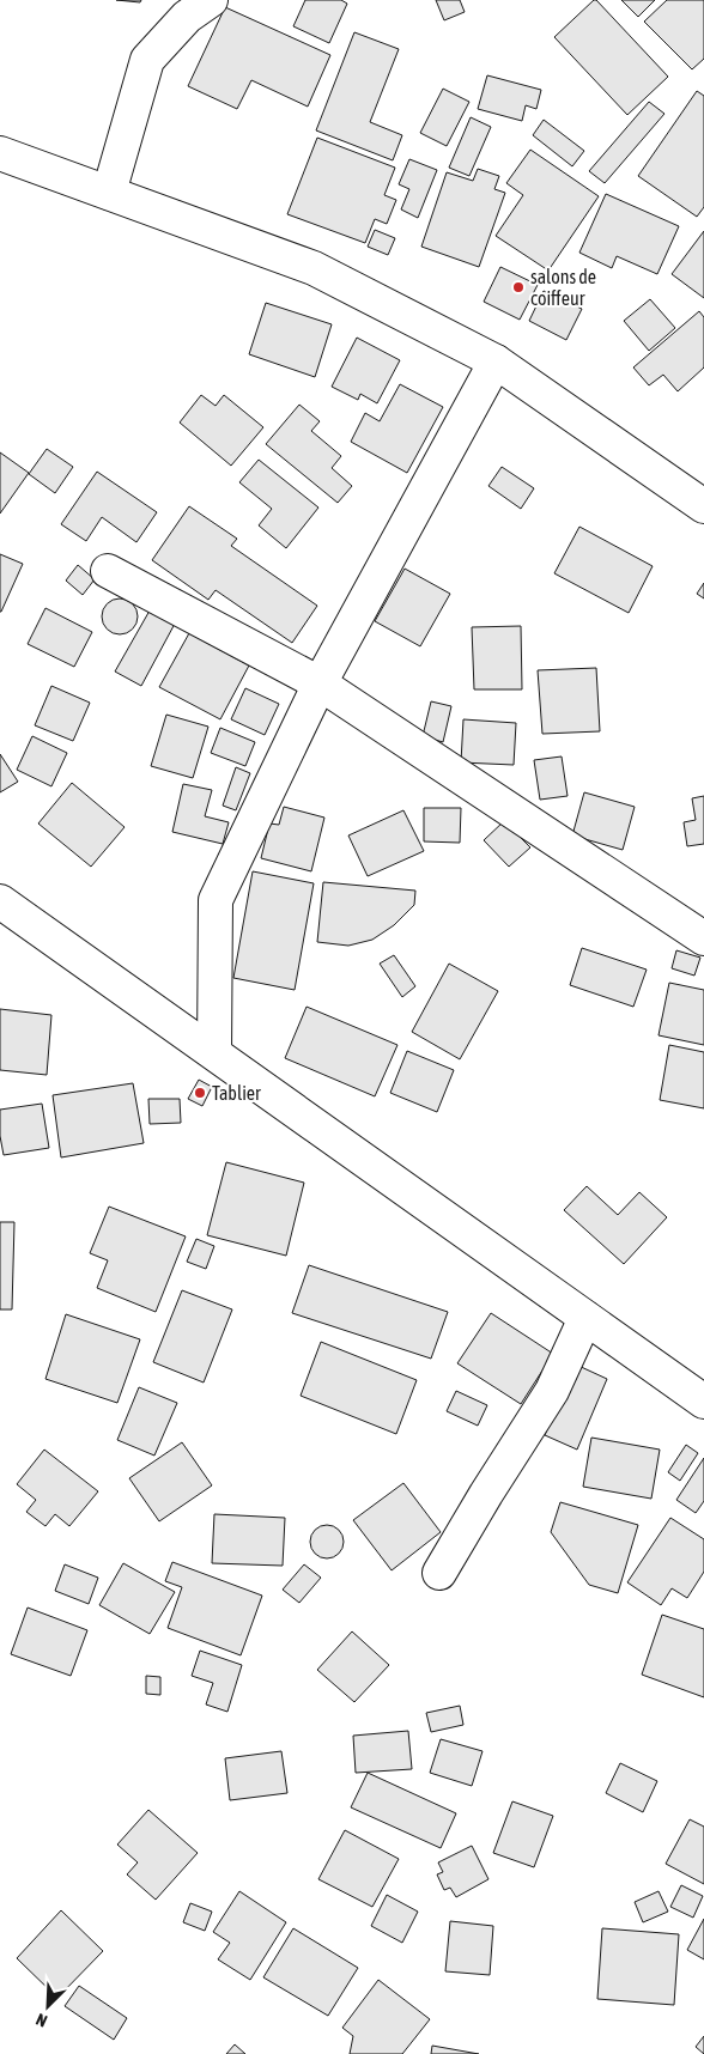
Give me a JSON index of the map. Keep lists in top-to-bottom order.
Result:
{
  "places": ["salons de coiffeur", "Tablier"],
  "north": "bottom left"
}
